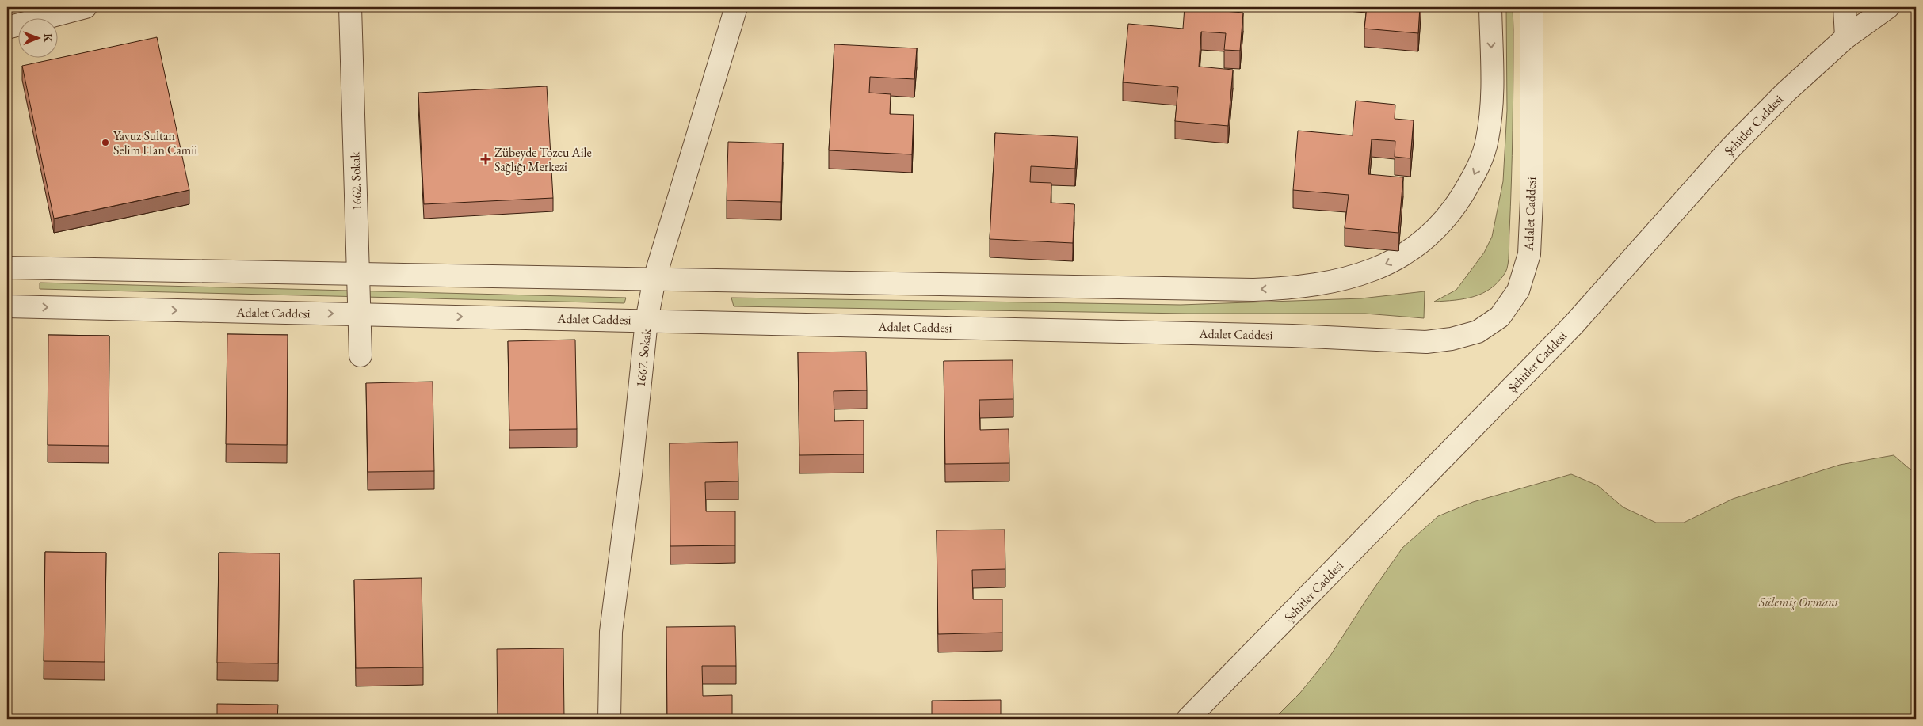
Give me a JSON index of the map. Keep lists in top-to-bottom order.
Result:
{
  "streets": {
    "street": [
      "Şehitler Caddesi",
      "1662. Sokak",
      "Adalet Caddesi",
      "1667. Sokak"
    ]
  },
  "crossings": [
    ["1662. Sokak", "Adalet Caddesi"],
    ["Adalet Caddesi", "1667. Sokak"]
  ],
  "parks": ["Sülemiş Ormanı"],
  "places": {
    "other": ["Yavuz Sultan Selim Han Camii"],
    "health": ["Zübeyde Tozcu Aile Sağlığı Merkezi"]
  },
  "north": "right"
}
